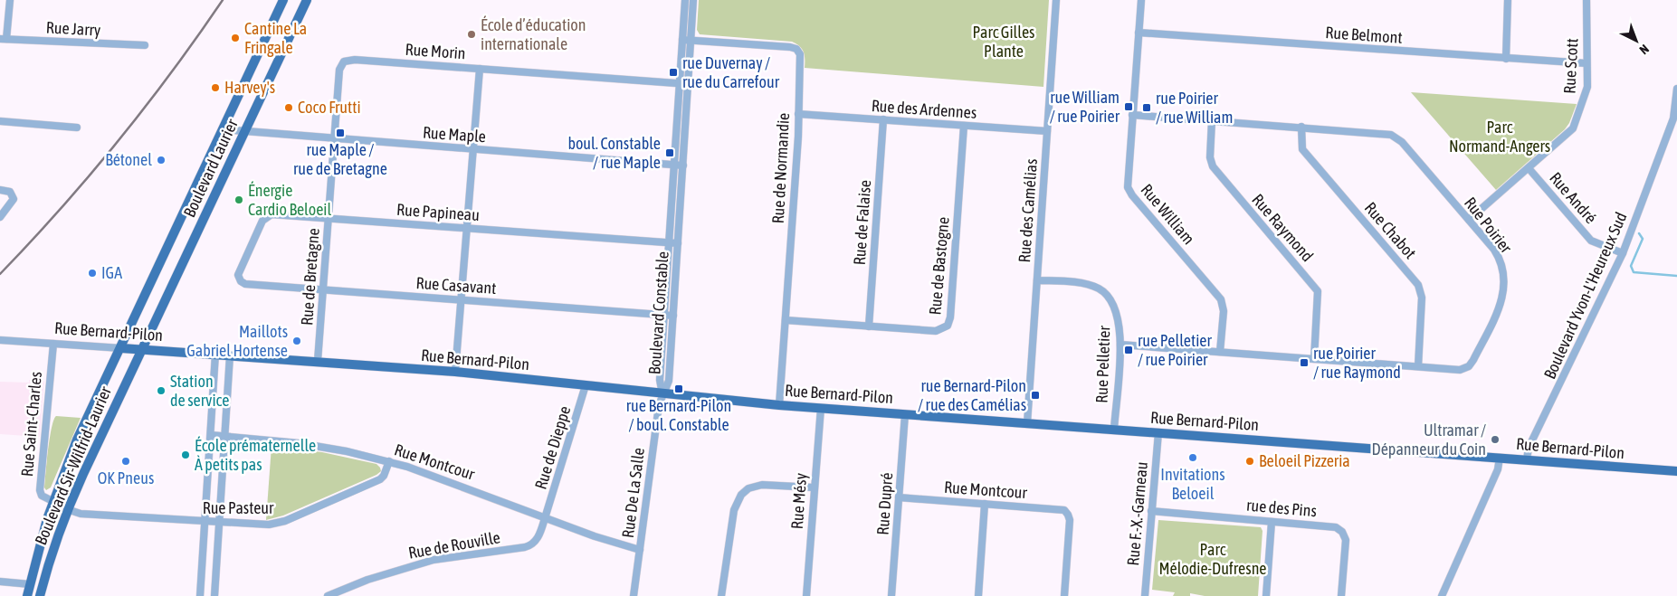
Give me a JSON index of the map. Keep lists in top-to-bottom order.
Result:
{
  "streets": {
    "main road": ["Boulevard Laurier", "Rue Bernard-Pilon", "Boulevard Sir-Wilfrid-Laurier"],
    "street": [
      "Rue Jarry",
      "Rue Belmont",
      "Rue Morin",
      "Rue Scott",
      "Rue des Ardennes",
      "Rue Maple",
      "Rue de Normandie",
      "Rue André",
      "Rue des Camélias",
      "Rue Papineau",
      "Rue William",
      "Rue de Falaise",
      "Rue Poirier",
      "Rue Raymond",
      "Rue Chabot",
      "Rue de Bastogne",
      "Rue de Bretagne",
      "Rue Casavant",
      "Boulevard Yvon-L'Heureux Sud",
      "Boulevard Constable",
      "Rue Pelletier",
      "Rue Saint-Charles",
      "Rue de Dieppe",
      "Rue Montcour",
      "Rue De La Salle",
      "Rue Mésy",
      "Rue Dupré",
      "Rue Pasteur",
      "rue des Pins",
      "Rue F.-X.-Garneau",
      "Rue de Rouville"
    ]
  },
  "crossings": [
    ["Rue Belmont", "Rue Scott"],
    ["Rue Belmont", "Rue William"],
    ["Rue Morin", "Rue de Bretagne"],
    ["Rue Morin", "Boulevard Constable"],
    ["Rue Scott", "Rue André"],
    ["Rue Scott", "Rue Poirier"],
    ["Rue des Ardennes", "Rue de Normandie"],
    ["Rue des Ardennes", "Rue des Camélias"],
    ["Rue des Ardennes", "Rue de Falaise"],
    ["Rue des Ardennes", "Rue de Bastogne"],
    ["Rue Maple", "Boulevard Laurier"],
    ["Rue Maple", "Rue de Bretagne"],
    ["Rue Maple", "Boulevard Constable"],
    ["Boulevard Laurier", "Rue Bernard-Pilon"],
    ["Boulevard Laurier", "Boulevard Sir-Wilfrid-Laurier"],
    ["Rue de Normandie", "Rue de Bastogne"],
    ["Rue de Normandie", "Boulevard Constable"],
    ["Rue de Normandie", "Rue Bernard-Pilon"],
    ["Rue André", "Boulevard Yvon-L'Heureux Sud"],
    ["Rue des Camélias", "Rue Bernard-Pilon"],
    ["Rue des Camélias", "Rue Pelletier"],
    ["Rue Papineau", "Rue de Bretagne"],
    ["Rue Papineau", "Rue Casavant"],
    ["Rue Papineau", "Boulevard Constable"],
    ["Rue William", "Rue Poirier"],
    ["Rue de Falaise", "Rue de Bastogne"],
    ["Rue Poirier", "Rue Raymond"],
    ["Rue Poirier", "Rue Chabot"],
    ["Rue Poirier", "Rue Pelletier"],
    ["Rue de Bretagne", "Rue Casavant"],
    ["Rue de Bretagne", "Rue Bernard-Pilon"],
    ["Rue Casavant", "Boulevard Constable"],
    ["Boulevard Yvon-L'Heureux Sud", "Rue Bernard-Pilon"],
    ["Boulevard Constable", "Rue Bernard-Pilon"],
    ["Boulevard Constable", "Rue De La Salle"],
    ["Rue Bernard-Pilon", "Rue Pelletier"],
    ["Rue Bernard-Pilon", "Rue Saint-Charles"],
    ["Rue Bernard-Pilon", "Rue de Dieppe"],
    ["Rue Bernard-Pilon", "Boulevard Sir-Wilfrid-Laurier"],
    ["Rue Bernard-Pilon", "Rue De La Salle"],
    ["Rue Bernard-Pilon", "Rue Mésy"],
    ["Rue Bernard-Pilon", "Rue Dupré"],
    ["Rue Bernard-Pilon", "Rue F.-X.-Garneau"],
    ["Rue Saint-Charles", "Boulevard Sir-Wilfrid-Laurier"],
    ["Rue de Dieppe", "Rue Montcour"],
    ["Rue de Dieppe", "Rue de Rouville"],
    ["Rue Montcour", "Rue De La Salle"],
    ["Rue Montcour", "Rue Dupré"],
    ["Rue Montcour", "Rue Pasteur"],
    ["Rue Montcour", "Rue de Rouville"],
    ["Boulevard Sir-Wilfrid-Laurier", "Rue Pasteur"],
    ["rue des Pins", "Rue F.-X.-Garneau"]
  ],
  "parks": ["Parc Gilles Plante", "Parc Normand-Angers", "Parc Mélodie-Dufresne"],
  "places": {
    "other": [
      "École d’éducation internationale",
      "Cantine La Fringale",
      "Harvey's",
      "Coco Frutti",
      "Bétonel",
      "Énergie Cardio Beloeil",
      "IGA",
      "Maillots Gabriel Hortense",
      "Station de service",
      "Ultramar / Dépanneur du Coin",
      "École prématernelle À petits pas",
      "Invitations Beloeil",
      "OK Pneus",
      "Beloeil Pizzeria"
    ],
    "transit": [
      "rue Duvernay / rue du Carrefour",
      "rue William / rue Poirier",
      "rue Poirier / rue William",
      "rue Maple / rue de Bretagne",
      "boul. Constable / rue Maple",
      "rue Pelletier / rue Poirier",
      "rue Poirier / rue Raymond",
      "rue Bernard-Pilon / boul. Constable",
      "rue Bernard-Pilon / rue des Camélias"
    ]
  },
  "north": "bottom right"
}
